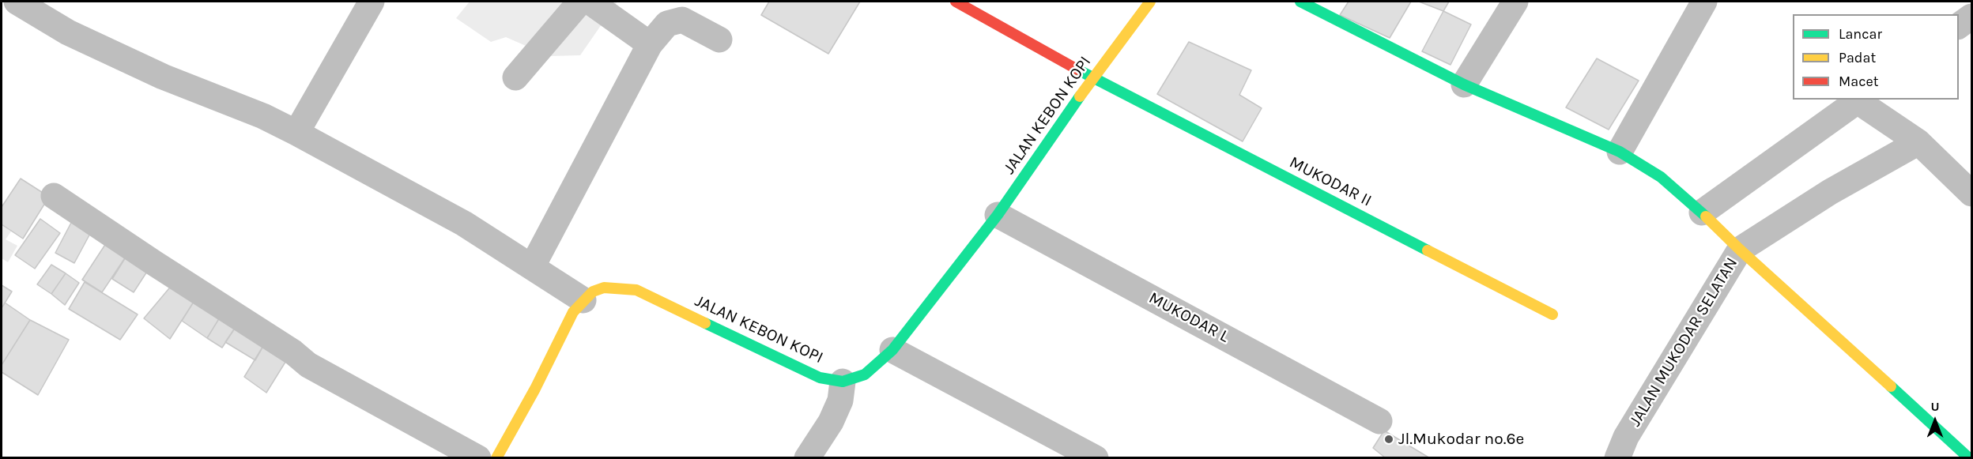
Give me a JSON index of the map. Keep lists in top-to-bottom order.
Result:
{
  "streets": {
    "street": [
      "JALAN KEBON KOPI",
      "MUKODAR II",
      "MUKODAR L",
      "JALAN MUKODAR SELATAN"
    ]
  },
  "crossings": [
    ["JALAN KEBON KOPI", "MUKODAR II"],
    ["JALAN KEBON KOPI", "MUKODAR L"]
  ],
  "places": ["Jl.Mukodar no.6e"],
  "legend": ["Lancar", "Padat", "Macet"],
  "north": "top"
}
